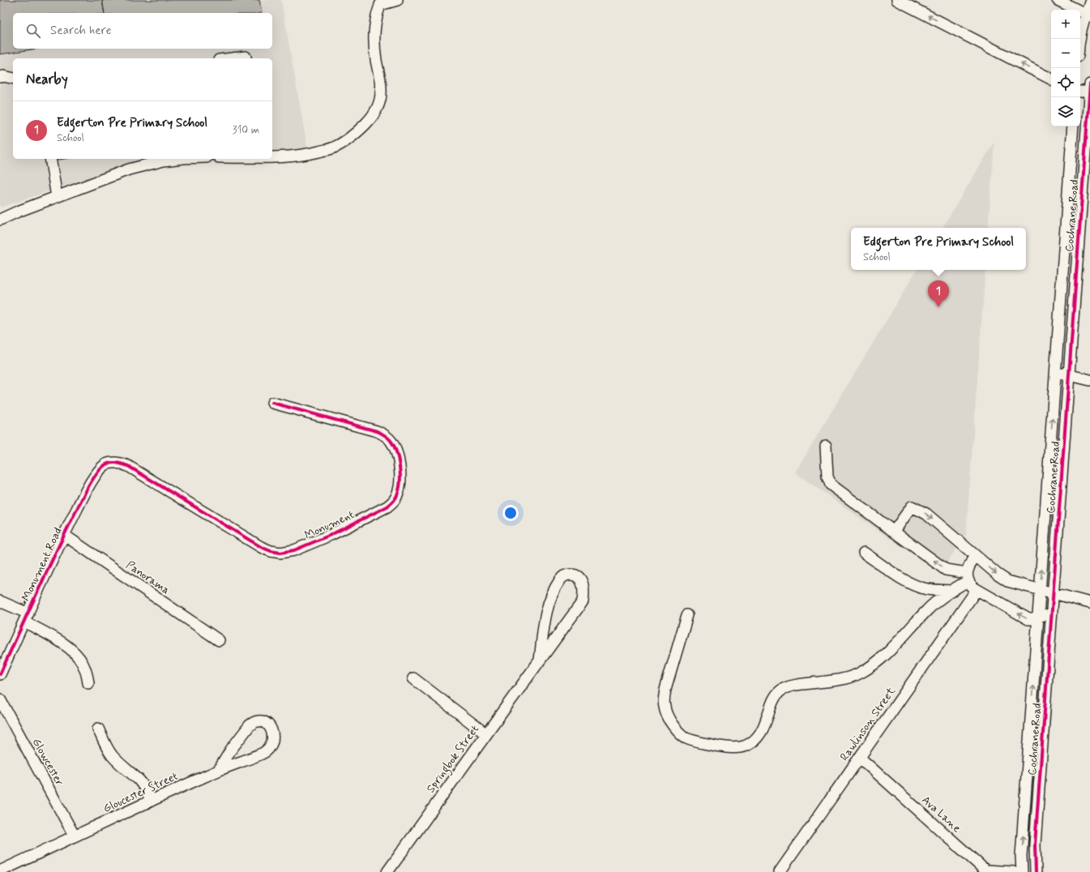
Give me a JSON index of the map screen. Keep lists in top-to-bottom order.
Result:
{
  "streets": {
    "street": [
      "Cochrane Road",
      "Monument",
      "Monument Road",
      "Panorama",
      "Rawlinson Street",
      "Springbok Street",
      "Glowcester",
      "Gloucester Street",
      "Ava Lane"
    ]
  },
  "crossings": [
    ["Monument", "Monument Road"],
    ["Monument Road", "Panorama"],
    ["Rawlinson Street", "Ava Lane"],
    ["Glowcester", "Gloucester Street"]
  ],
  "page": {
    "map_buttons": ["+", "−"],
    "search": "Search here",
    "heading": "Nearby",
    "list": [
      {
        "mark": "1",
        "name": "Edgerton Pre Primary School",
        "note": "School",
        "value": "310 m"
      }
    ],
    "popup": ["Edgerton Pre Primary School", "School"],
    "pins": "1"
  }
}
